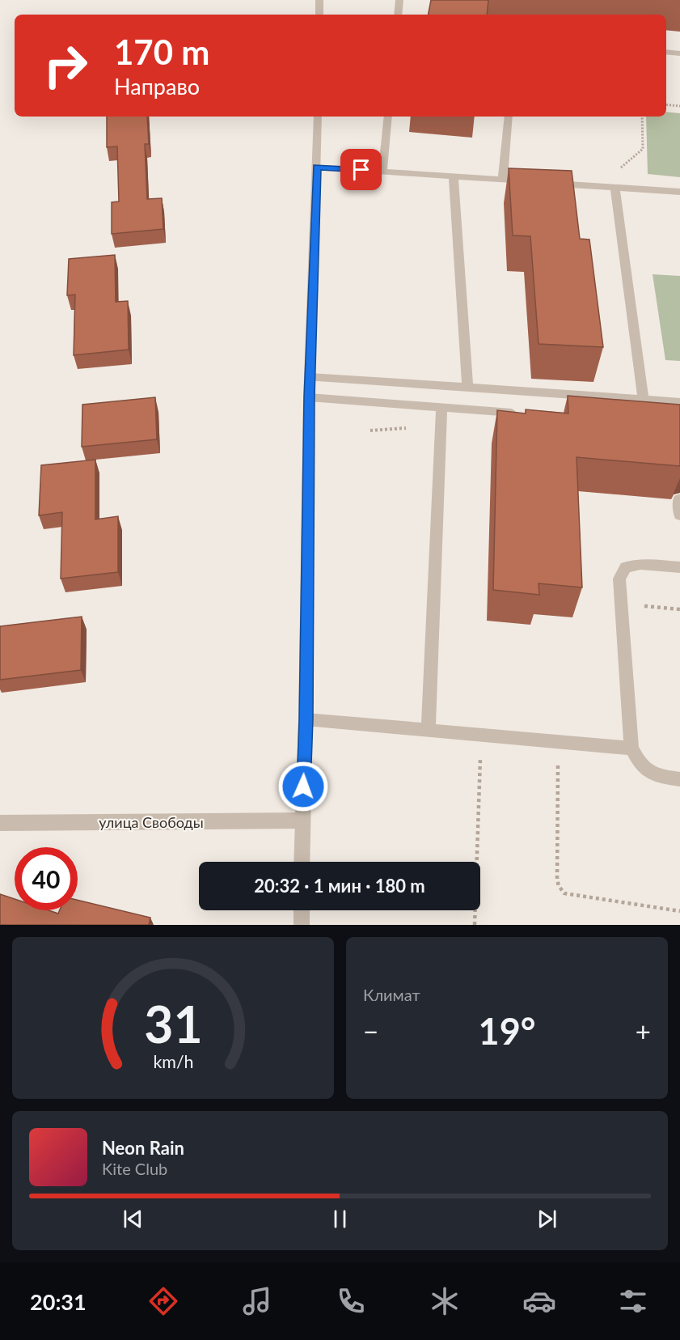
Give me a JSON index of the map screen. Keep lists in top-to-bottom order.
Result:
{
  "streets": {
    "street": ["улица Свободы"]
  },
  "page": {
    "turn": ["170 m", "Направо"],
    "limit": "40",
    "trip": "20:32 · 1 мин · 180 m",
    "tile": "Климат",
    "heat": ["−", "19°", "+"],
    "song": ["Neon Rain", "Kite Club"],
    "tabs": "20:31",
    "gauge": ["31", "km/h"]
  }
}
